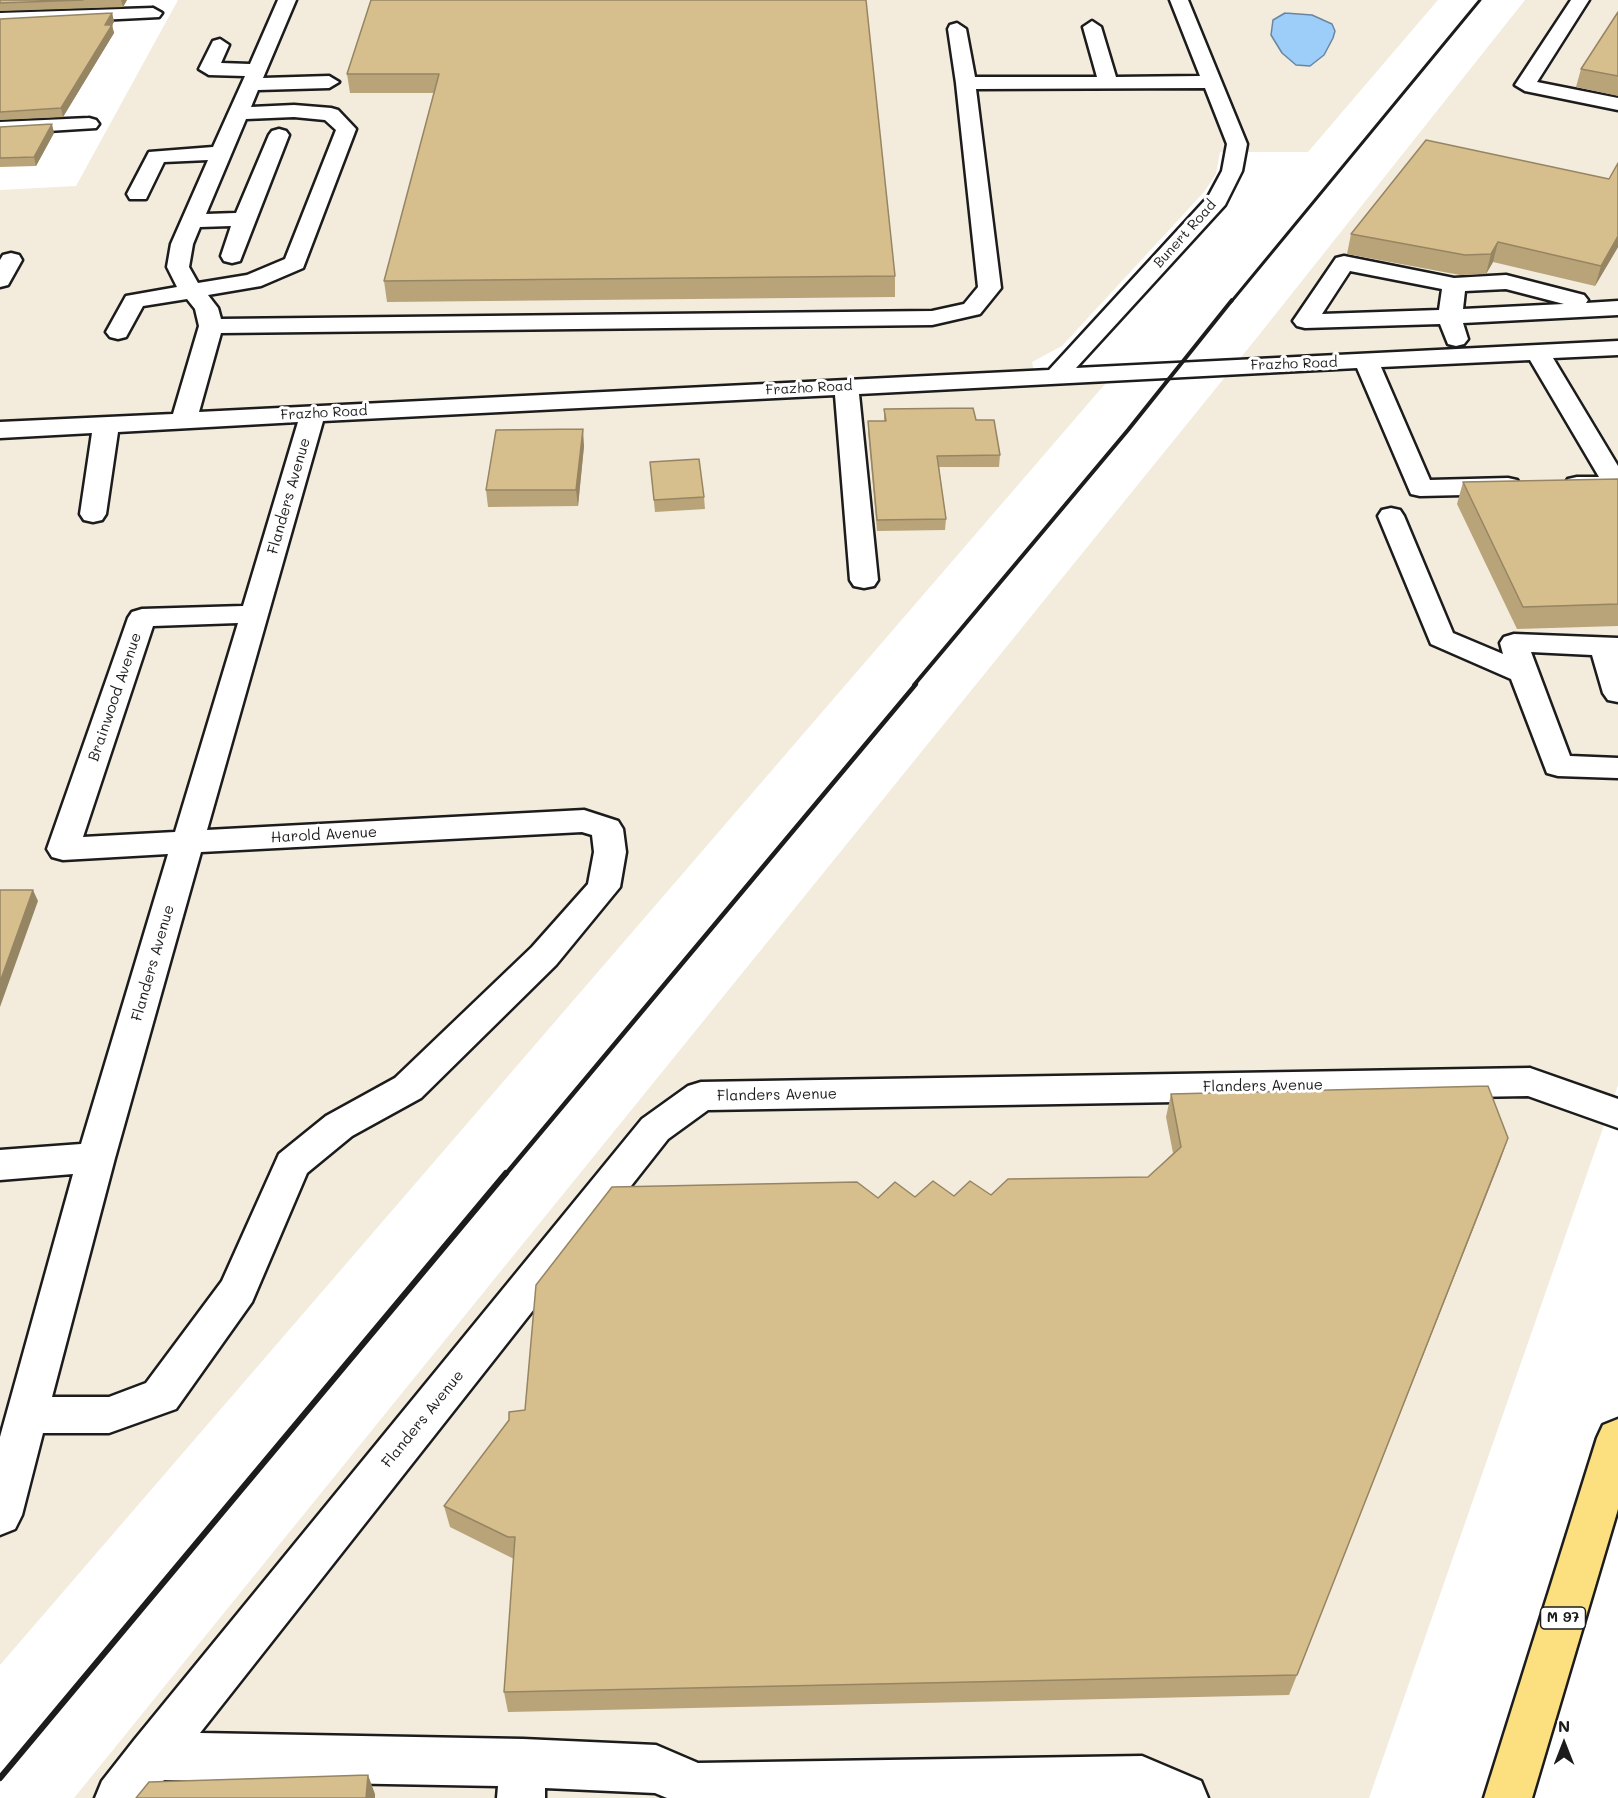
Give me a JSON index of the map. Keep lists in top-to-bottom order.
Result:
{
  "streets": {
    "main road": ["M 97"],
    "street": [
      "Bunert Road",
      "Frazho Road",
      "Flanders Avenue",
      "Brainwood Avenue",
      "Harold Avenue"
    ]
  },
  "crossings": [
    ["Bunert Road", "Frazho Road"],
    ["Frazho Road", "Flanders Avenue"],
    ["Flanders Avenue", "Brainwood Avenue"],
    ["Flanders Avenue", "Harold Avenue"],
    ["Brainwood Avenue", "Harold Avenue"]
  ],
  "north": "top"
}
